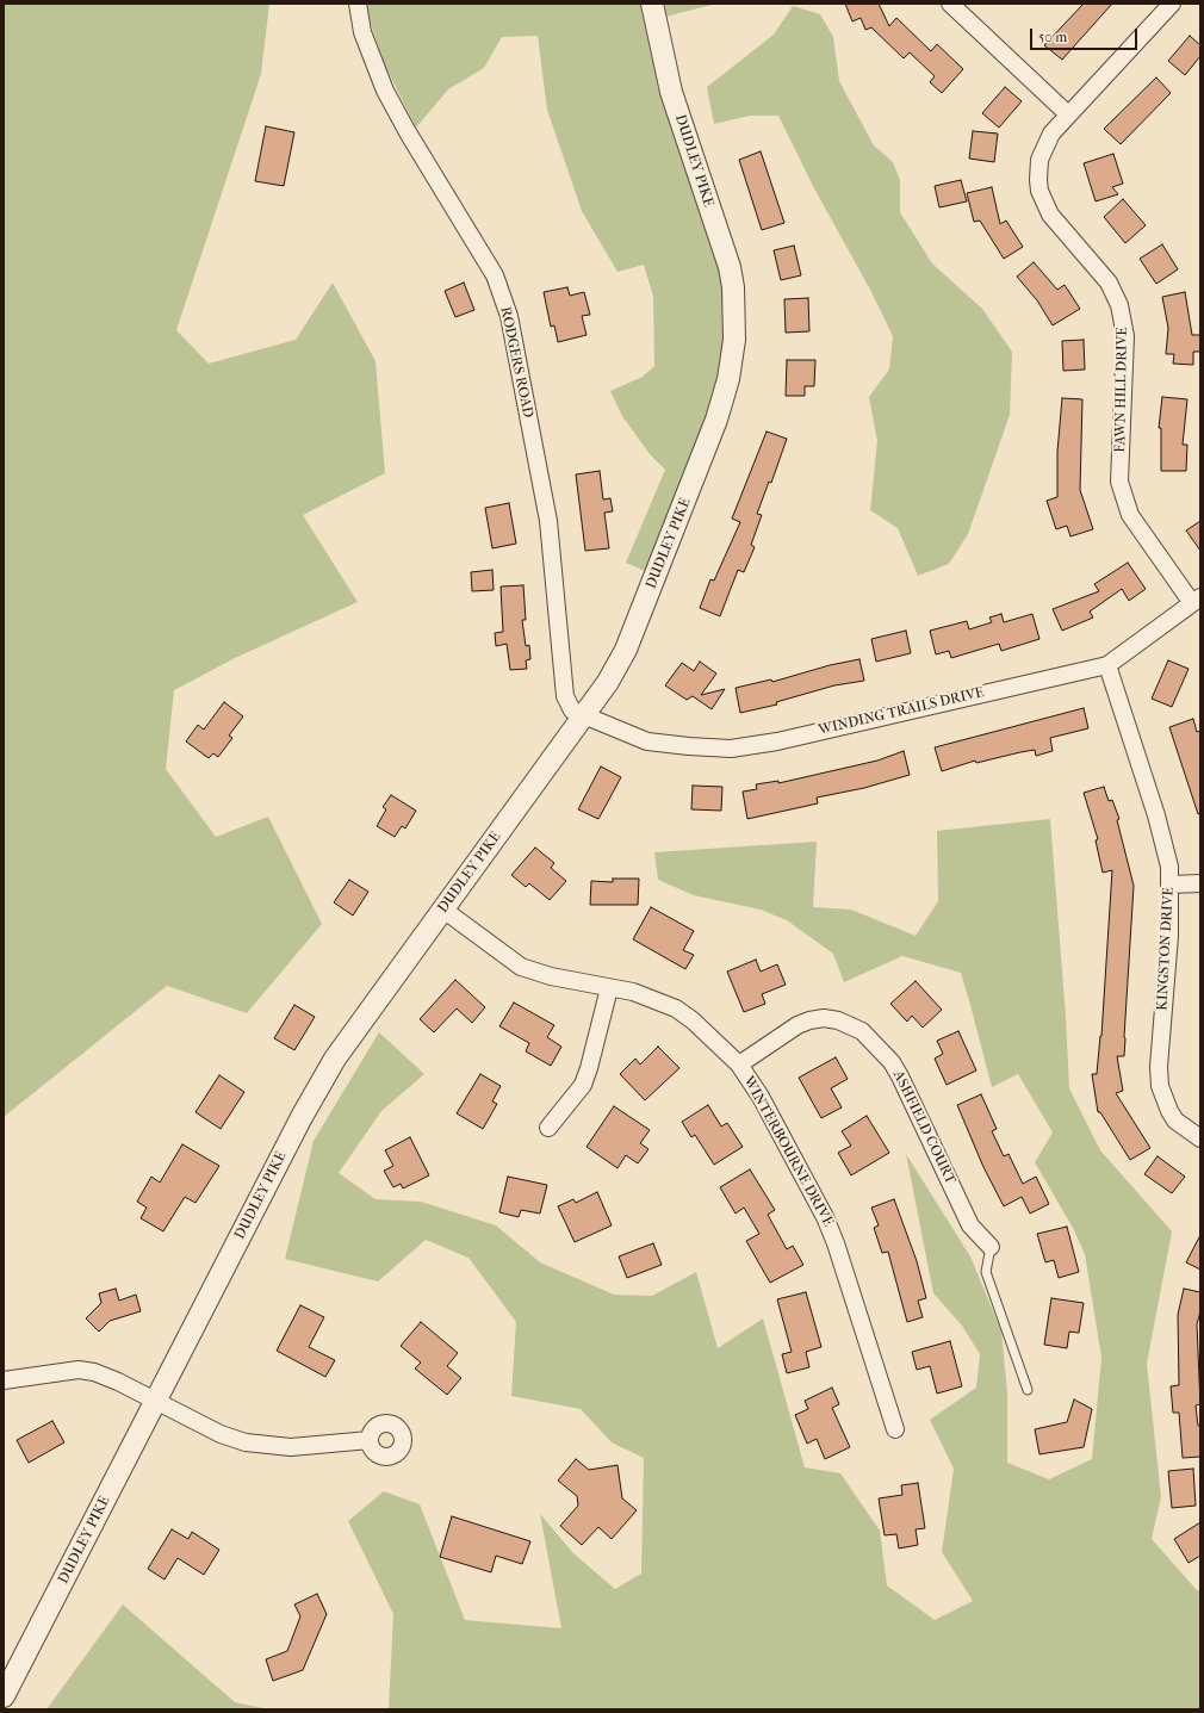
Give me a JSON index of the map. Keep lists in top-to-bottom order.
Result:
{
  "streets": {
    "street": [
      "DUDLEY PIKE",
      "RODGERS ROAD",
      "FAWN HILL DRIVE",
      "WINDING TRAILS DRIVE",
      "KINGSTON DRIVE",
      "ASHFIELD COURT",
      "WINTERBOURNE DRIVE"
    ]
  },
  "crossings": [
    ["DUDLEY PIKE", "RODGERS ROAD"],
    ["DUDLEY PIKE", "WINDING TRAILS DRIVE"],
    ["DUDLEY PIKE", "WINTERBOURNE DRIVE"],
    ["RODGERS ROAD", "WINDING TRAILS DRIVE"],
    ["FAWN HILL DRIVE", "WINDING TRAILS DRIVE"],
    ["WINDING TRAILS DRIVE", "KINGSTON DRIVE"],
    ["ASHFIELD COURT", "WINTERBOURNE DRIVE"]
  ],
  "scale_bar": "50 m"
}
